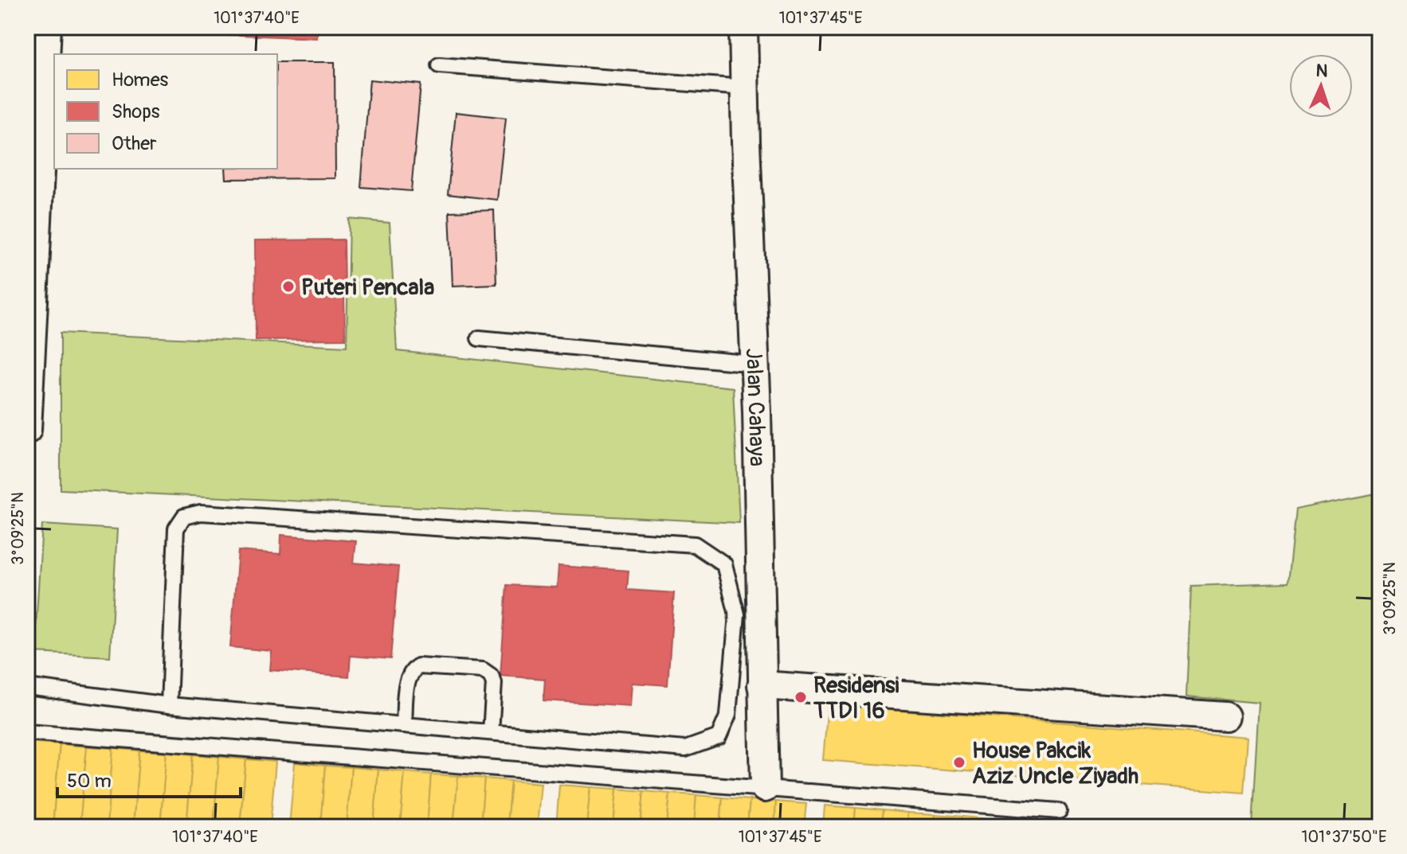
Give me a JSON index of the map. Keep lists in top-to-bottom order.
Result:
{
  "streets": {
    "street": ["Jalan Cahaya"]
  },
  "places": ["Puteri Pencala", "Residensi TTDI 16", "House Pakcik Aziz Uncle Ziyadh"],
  "legend": ["Homes", "Shops", "Other"],
  "scale_bar": "50 m",
  "north": "top",
  "coordinates": [
    "101°37'40\"E",
    "101°37'45\"E",
    "3°09'25\"N",
    "101°37'50\"E"
  ]
}
